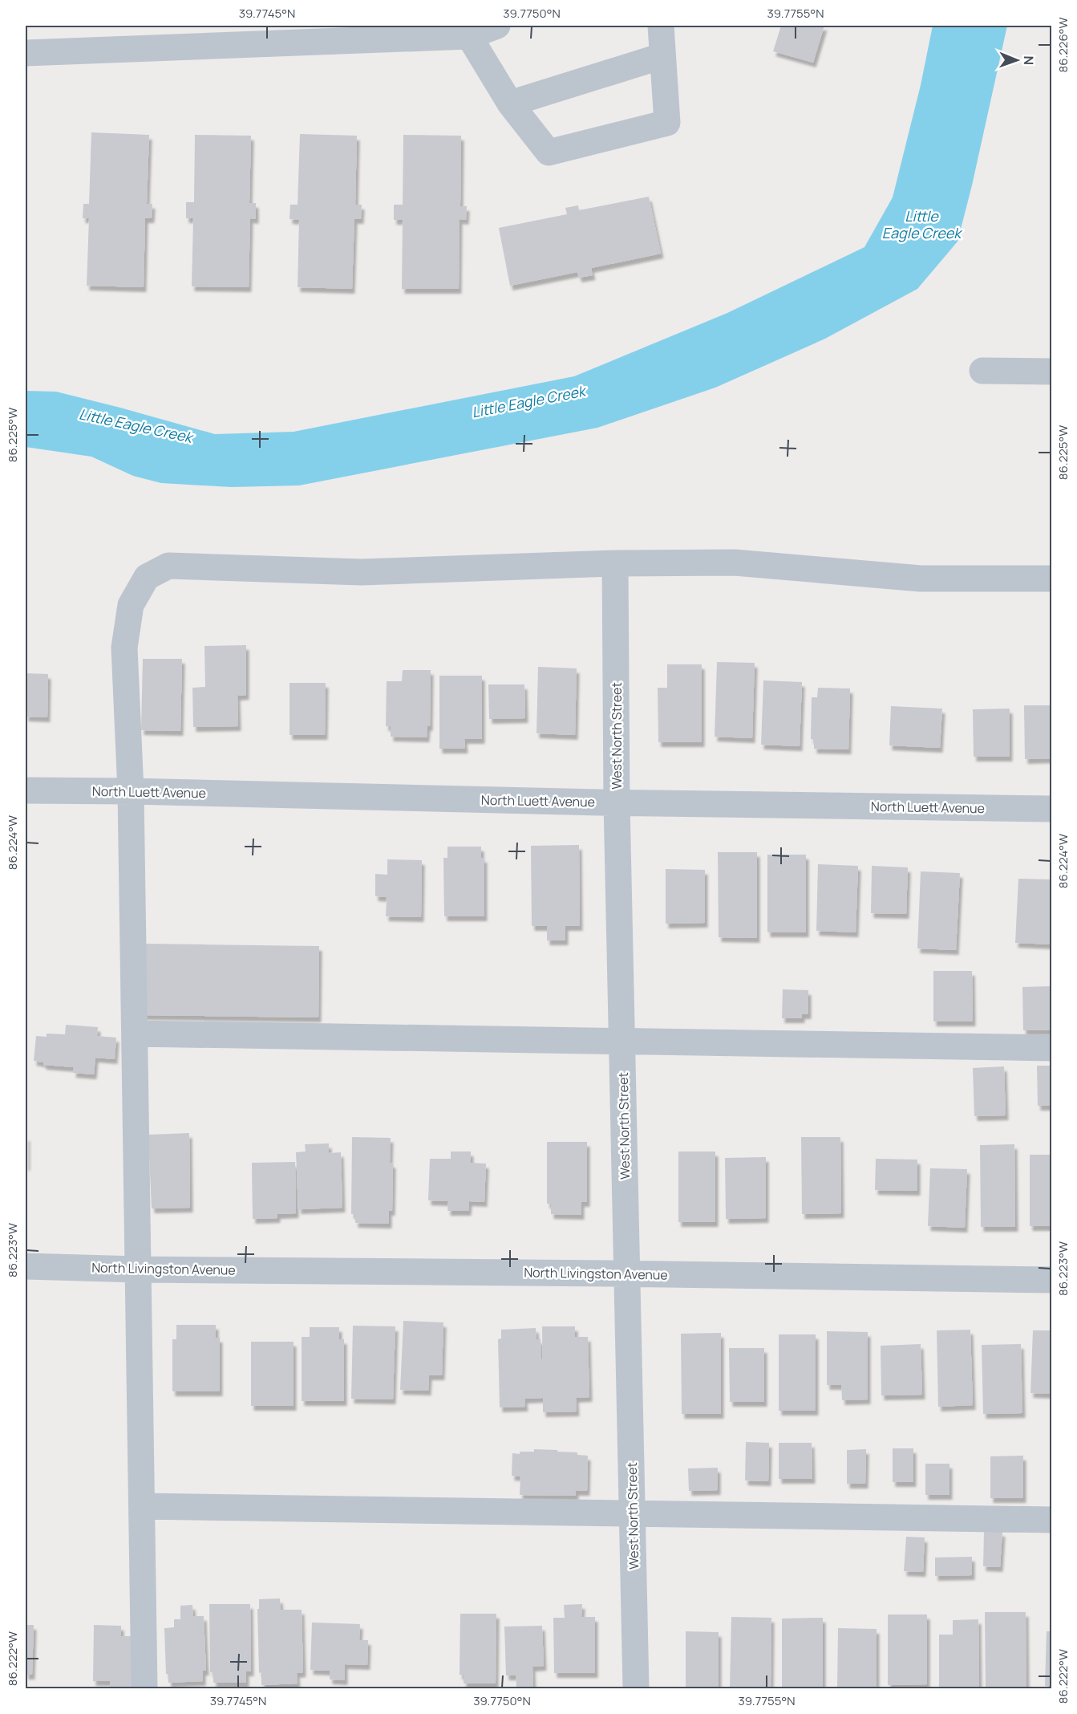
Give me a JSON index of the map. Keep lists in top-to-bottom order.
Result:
{
  "streets": {
    "street": ["West North Street", "North Luett Avenue", "North Livingston Avenue"]
  },
  "crossings": [
    ["West North Street", "North Luett Avenue"],
    ["West North Street", "North Livingston Avenue"]
  ],
  "water": ["Little Eagle Creek"],
  "north": "right",
  "coordinates": [
    "39.7745°N",
    "39.7750°N",
    "39.7755°N",
    "86.226°W",
    "86.225°W",
    "86.224°W",
    "86.223°W",
    "86.222°W"
  ]
}
